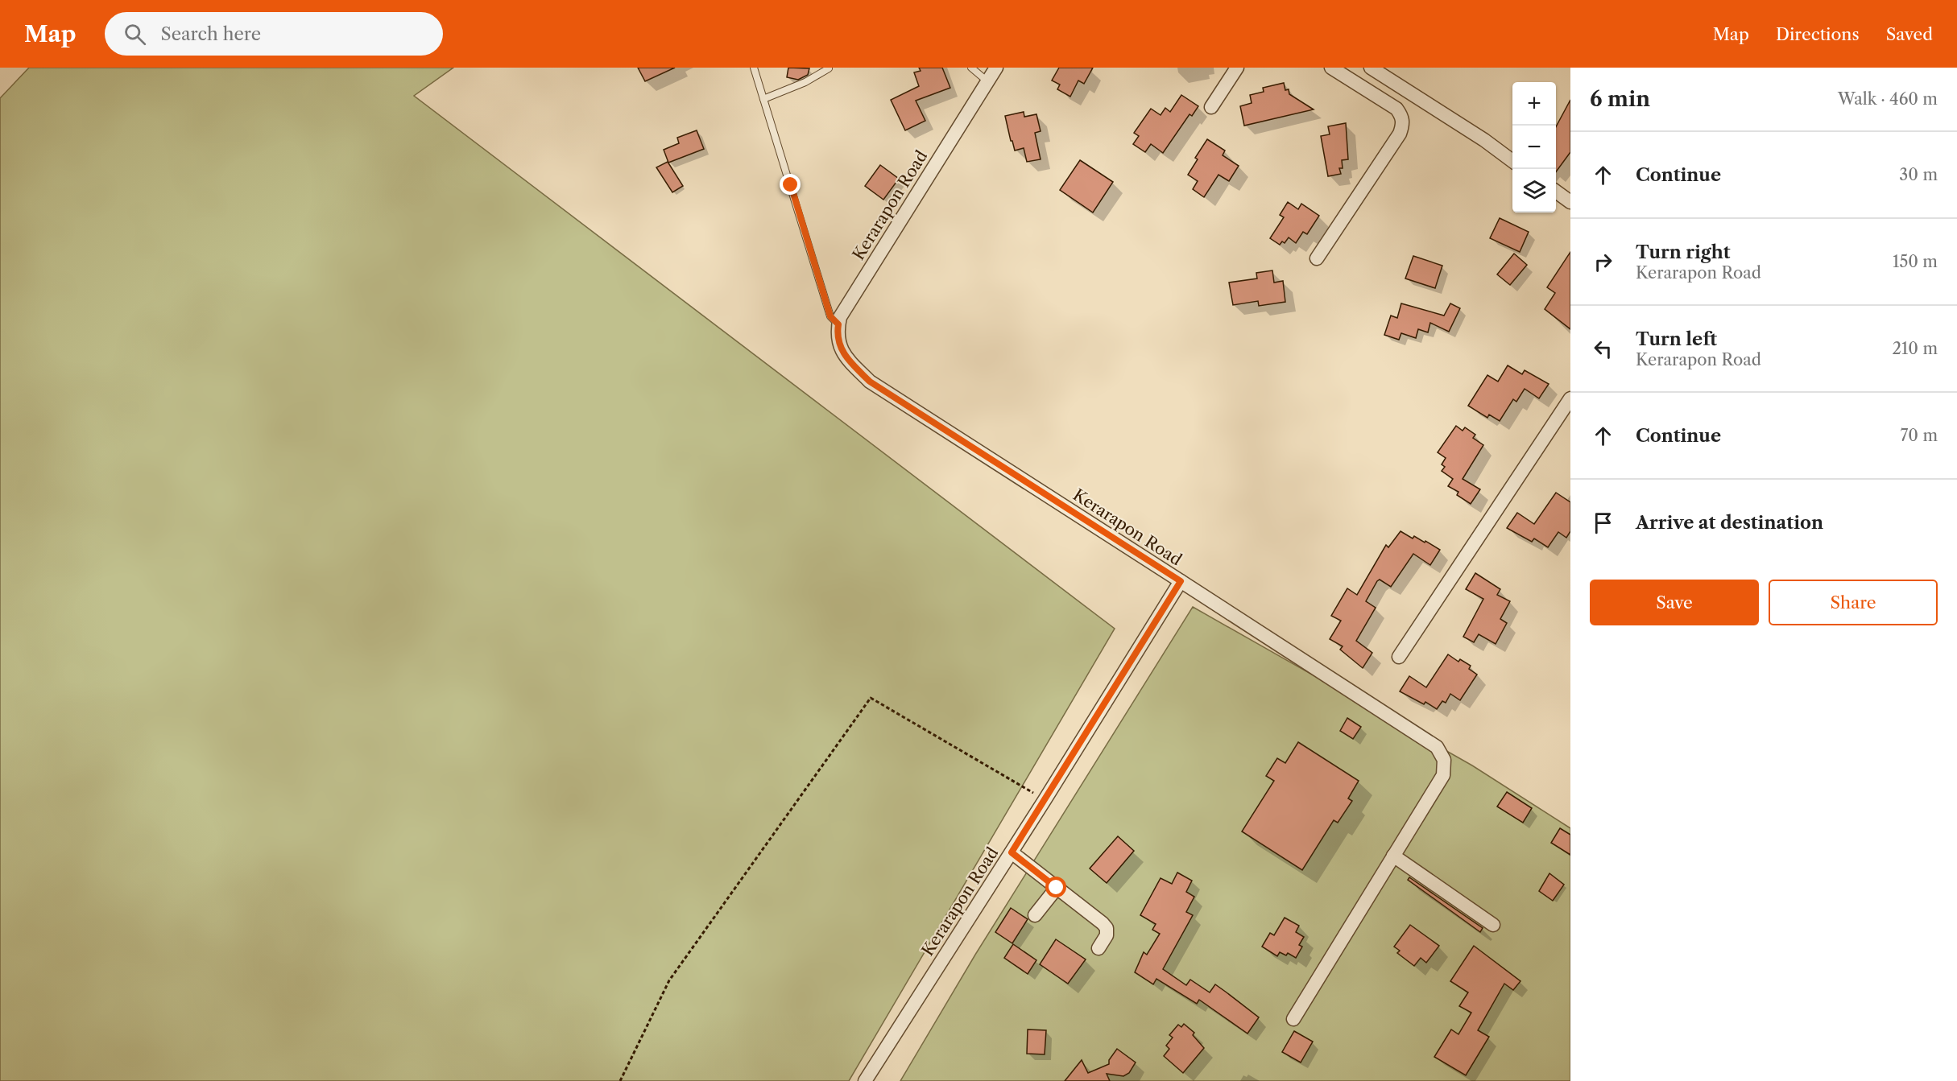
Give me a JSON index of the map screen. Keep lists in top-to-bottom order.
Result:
{
  "streets": {
    "street": ["Kerarapon Road"]
  },
  "page": {
    "header": "Map",
    "search": "Search here",
    "nav": ["Map", "Directions", "Saved"],
    "heading": ["6 min", "Walk · 460 m"],
    "map_buttons": ["+", "−"],
    "list": [
      ["Continue", "30 m"],
      ["Turn right", "Kerarapon Road", "150 m"],
      ["Turn left", "Kerarapon Road", "210 m"],
      ["Continue", "70 m"],
      "Arrive at destination"
    ],
    "buttons": ["Save", "Share"]
  }
}
